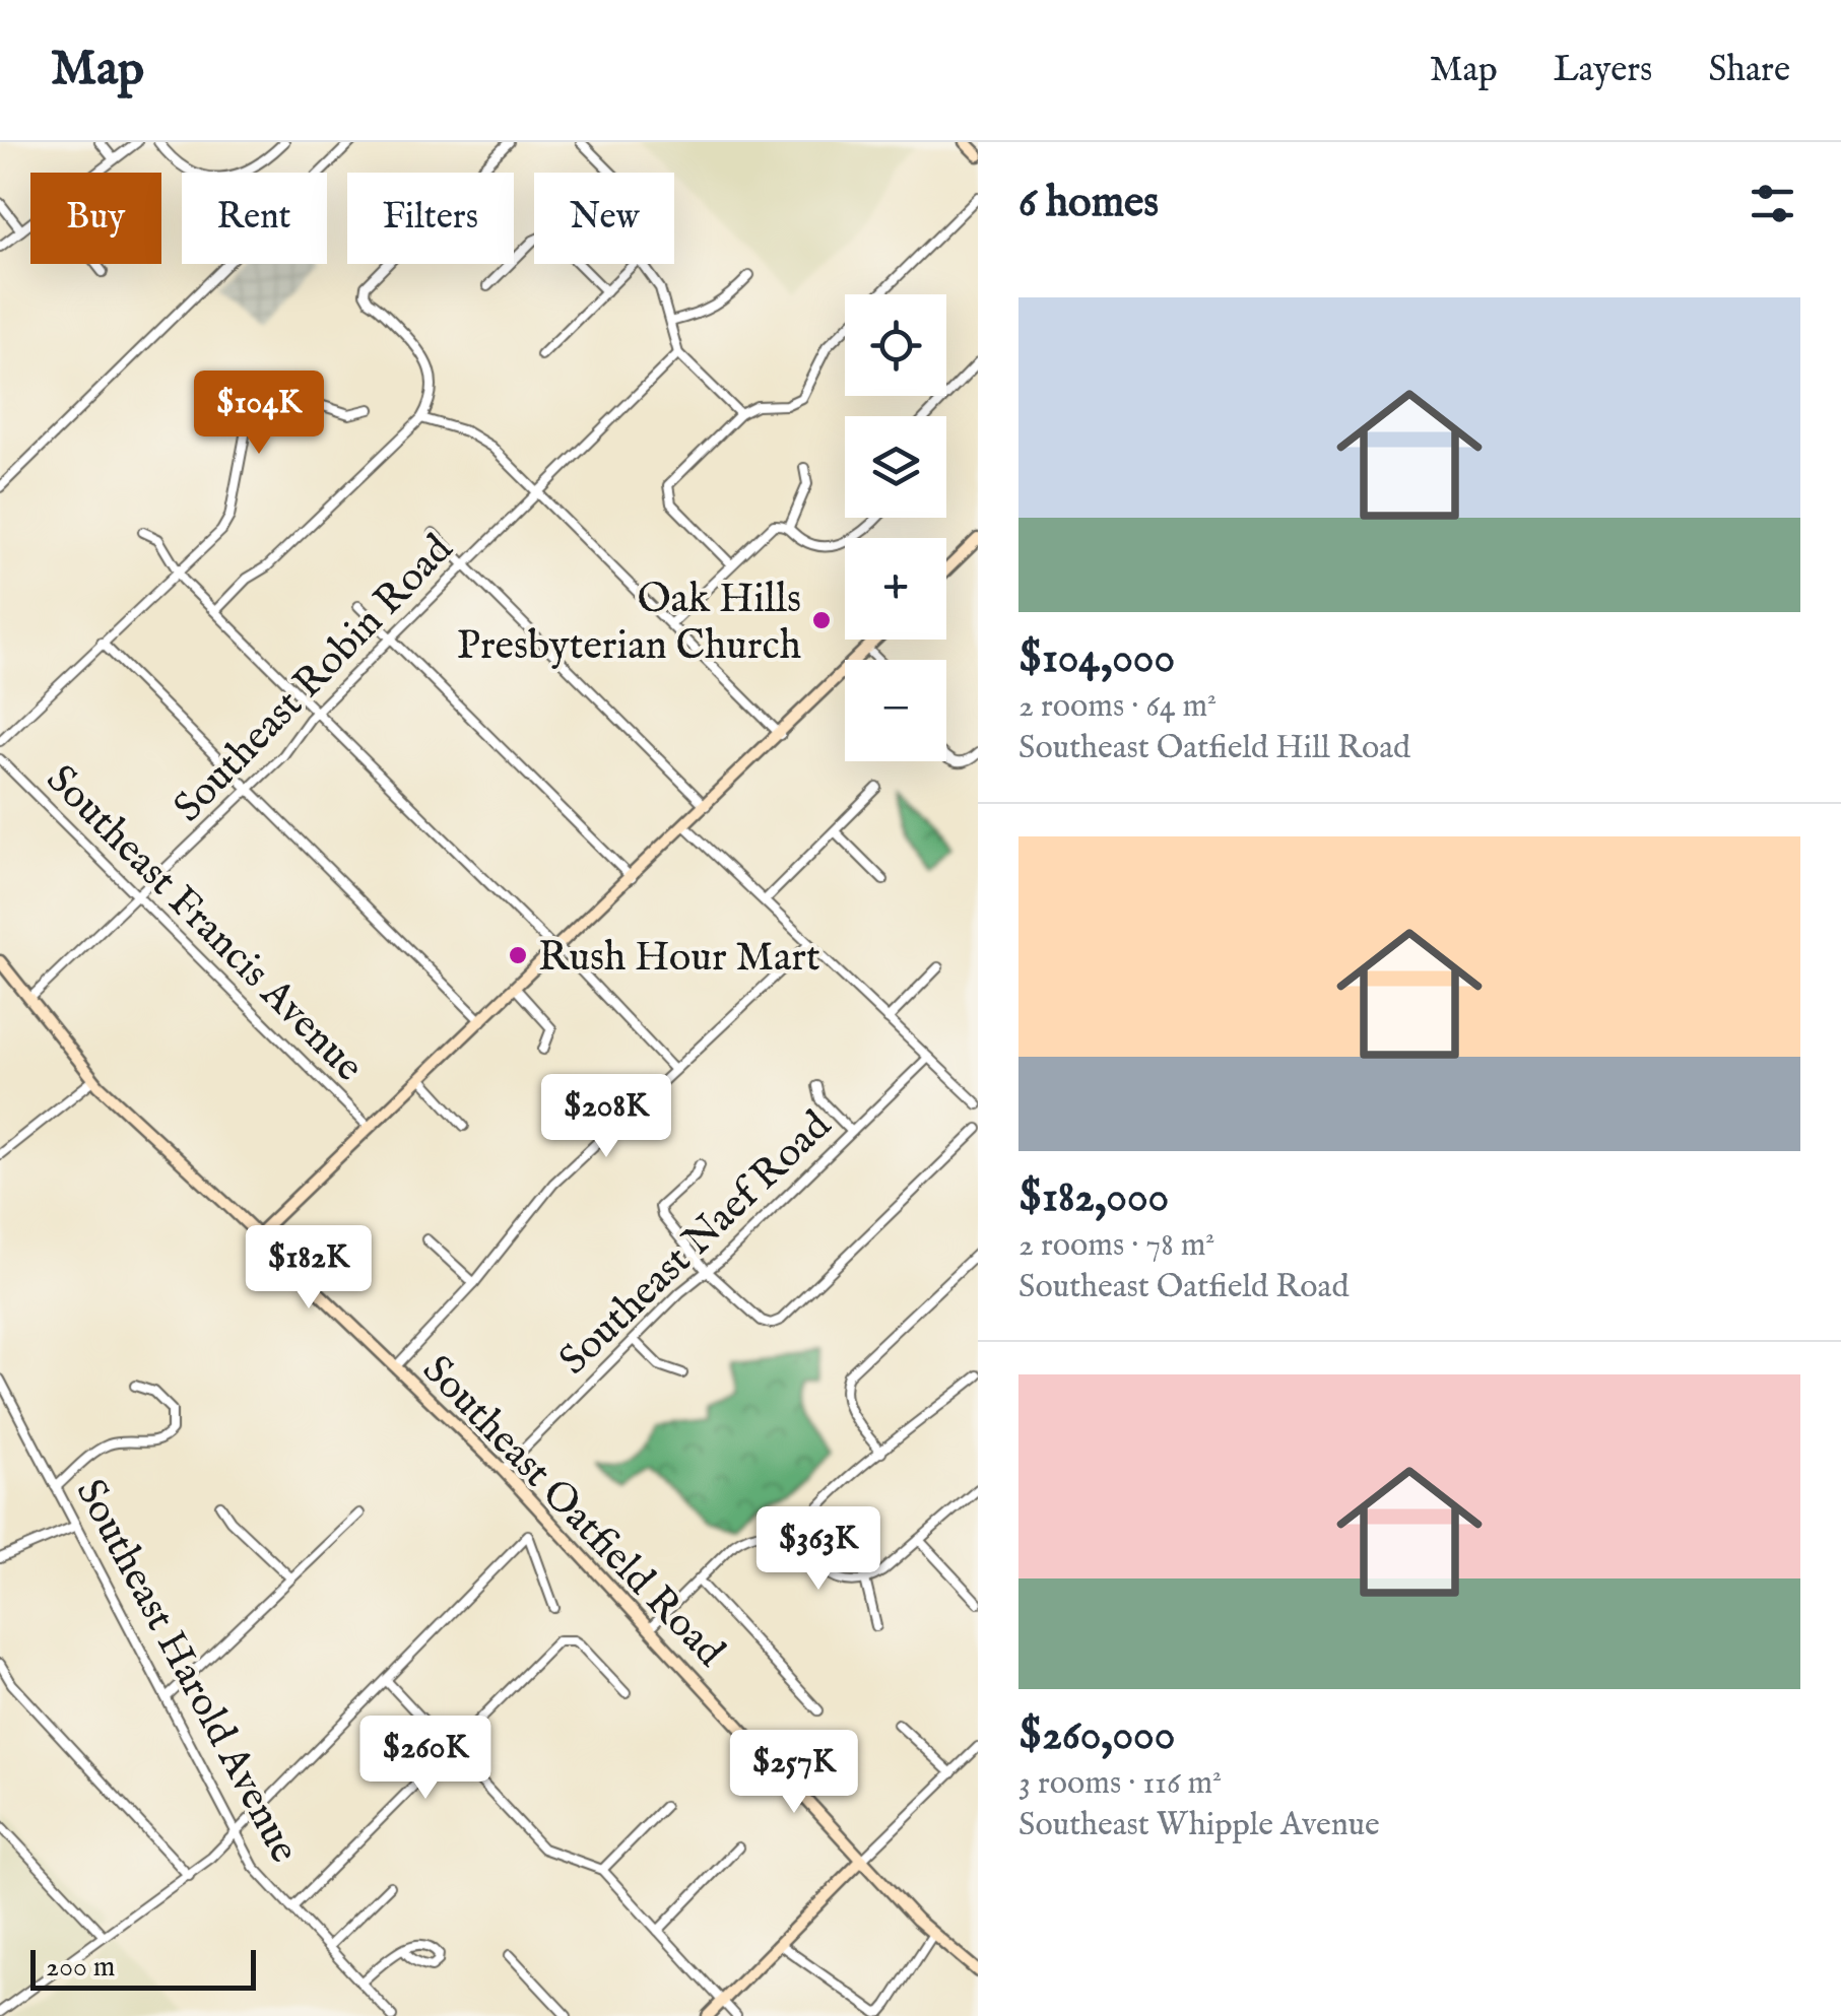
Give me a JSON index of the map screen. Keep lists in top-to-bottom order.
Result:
{
  "streets": {
    "main road": ["Southeast Oatfield Road"],
    "street": [
      "Southeast Robin Road",
      "Southeast Francis Avenue",
      "Southeast Naef Road",
      "Southeast Harold Avenue"
    ]
  },
  "crossings": [
    ["Southeast Robin Road", "Southeast Francis Avenue"],
    ["Southeast Robin Road", "Southeast Oatfield Road"],
    ["Southeast Naef Road", "Southeast Oatfield Road"]
  ],
  "places": ["Oak Hills Presbyterian Church", "Rush Hour Mart"],
  "scale_bar": "200 m",
  "page": {
    "header": "Map",
    "nav": ["Map", "Layers", "Share"],
    "heading": "6 homes",
    "chip": [
      "Buy",
      "Rent",
      "Filters",
      "New"
    ],
    "list": [
      {
        "name": "$104,000",
        "note": "2 rooms · 64 m² · Southeast Oatfield Hill Road"
      },
      {
        "name": "$182,000",
        "note": "2 rooms · 78 m² · Southeast Oatfield Road"
      },
      {
        "name": "$260,000",
        "note": "3 rooms · 116 m² · Southeast Whipple Avenue"
      }
    ],
    "map_buttons": ["+", "−"],
    "price": [
      "$104K",
      "$208K",
      "$182K",
      "$363K",
      "$260K",
      "$257K"
    ],
    "scale": "200 m"
  }
}
